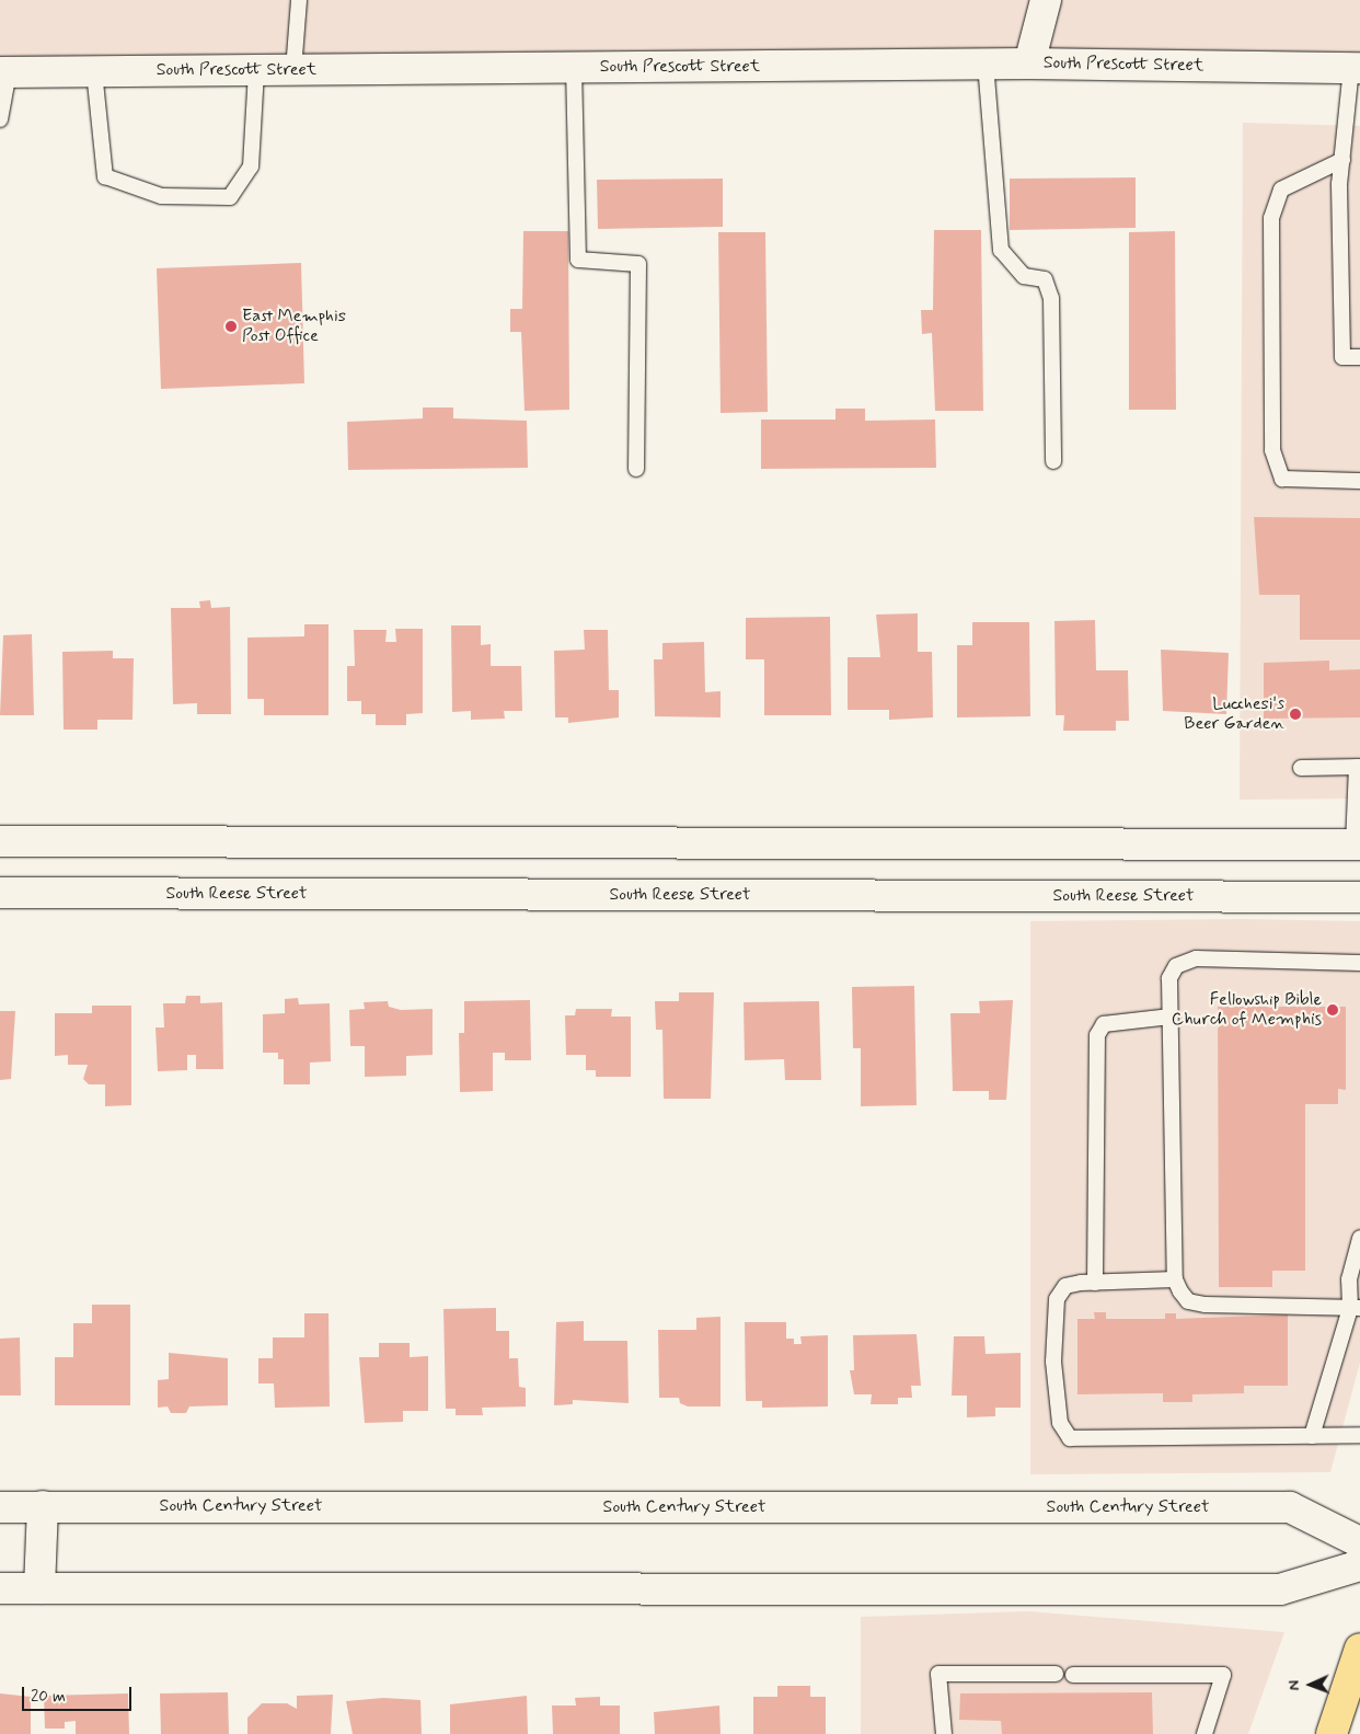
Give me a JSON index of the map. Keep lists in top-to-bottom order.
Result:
{
  "streets": {
    "street": ["South Prescott Street", "South Reese Street", "South Century Street"]
  },
  "places": ["East Memphis Post Office", "Lucchesi's Beer Garden", "Fellowship Bible Church of Memphis"],
  "scale_bar": "20 m",
  "north": "left"
}
